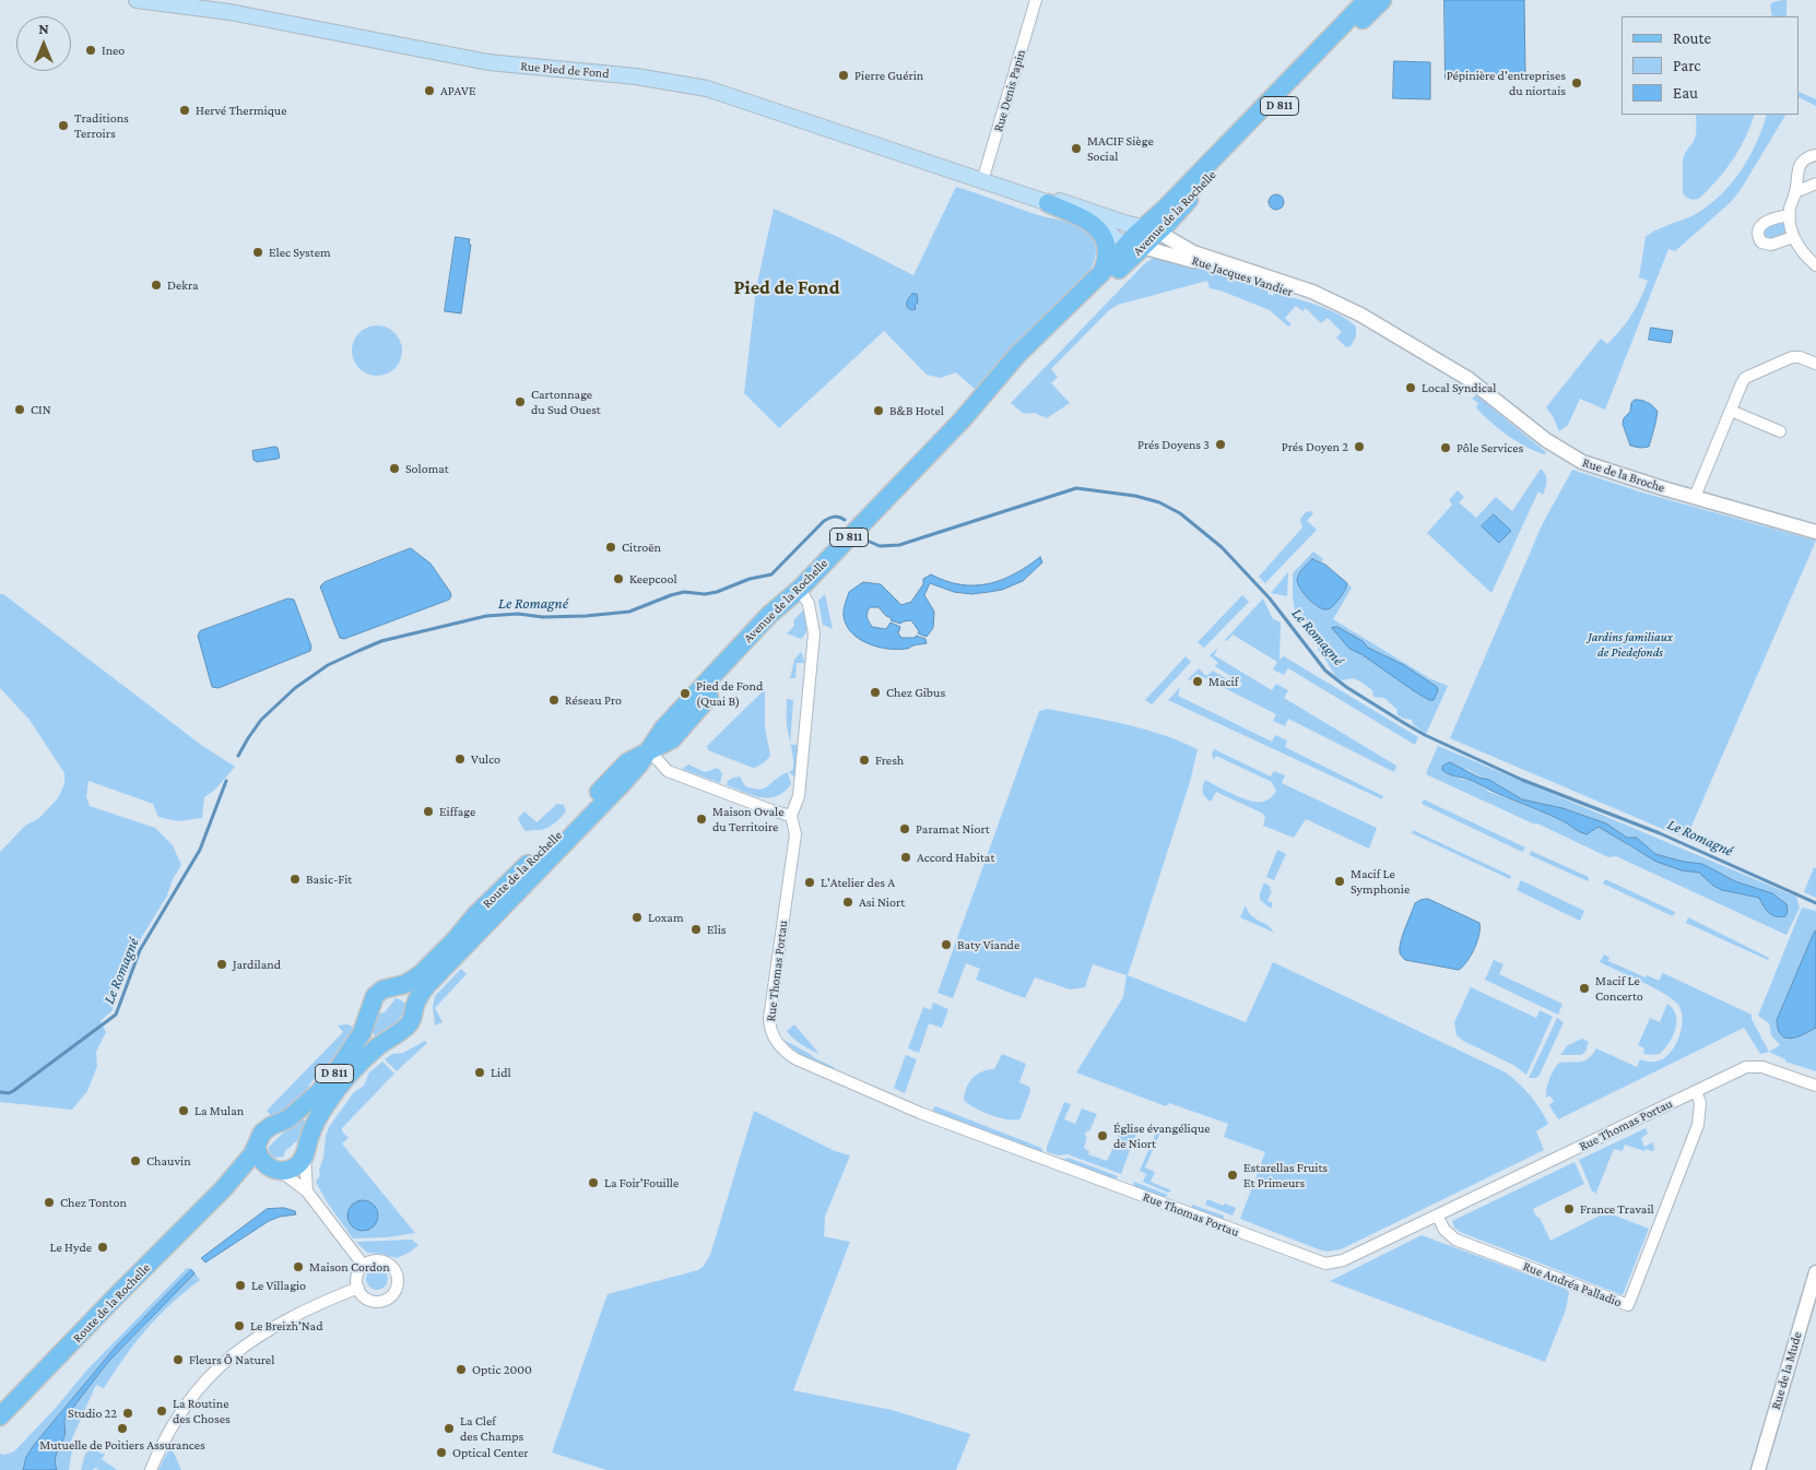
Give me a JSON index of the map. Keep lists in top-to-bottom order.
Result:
{
  "streets": {
    "main road": [
      "Rue Pied de Fond",
      "D 811",
      "Avenue de la Rochelle",
      "Rue Jacques Vandier",
      "Route de la Rochelle"
    ],
    "street": [
      "Rue Denis Papin",
      "Rue de la Broche",
      "Rue Thomas Portau",
      "Rue Andréa Palladio",
      "Rue de la Mude"
    ]
  },
  "crossings": [
    ["Rue Pied de Fond", "Rue Denis Papin"],
    ["Rue Pied de Fond", "Rue Jacques Vandier"],
    ["Rue Denis Papin", "Rue Jacques Vandier"],
    ["Avenue de la Rochelle", "Rue Jacques Vandier"],
    ["Avenue de la Rochelle", "Route de la Rochelle"],
    ["Avenue de la Rochelle", "Rue Thomas Portau"],
    ["Rue Jacques Vandier", "Rue de la Broche"],
    ["Route de la Rochelle", "Rue Thomas Portau"],
    ["Rue Thomas Portau", "Rue Andréa Palladio"]
  ],
  "districts": ["Pied de Fond"],
  "water": ["Le Romagné"],
  "parks": ["Jardins familiaux de Piedefonds"],
  "places": [
    "Ineo",
    "Pierre Guérin",
    "Pépinière d'entreprises du niortais",
    "APAVE",
    "Hervé Thermique",
    "Traditions Terroirs",
    "MACIF Siège Social",
    "Elec System",
    "Dekra",
    "Local Syndical",
    "Cartonnage du Sud Ouest",
    "CIN",
    "B&B Hotel",
    "Prés Doyens 3",
    "Prés Doyen 2",
    "Pôle Services",
    "Solomat",
    "Citroën",
    "Keepcool",
    "Macif",
    "Chez Gibus",
    "Pied de Fond (Quai B)",
    "Réseau Pro",
    "Vulco",
    "Fresh",
    "Eiffage",
    "Maison Ovale du Territoire",
    "Paramat Niort",
    "Accord Habitat",
    "Basic-Fit",
    "Macif Le Symphonie",
    "L'Atelier des A",
    "Asi Niort",
    "Loxam",
    "Elis",
    "Baty Viande",
    "Jardiland",
    "Macif Le Concerto",
    "Lidl",
    "La Mulan",
    "Église évangélique de Niort",
    "Chauvin",
    "Estarellas Fruits Et Primeurs",
    "La Foir'Fouille",
    "Chez Tonton",
    "France Travail",
    "Le Hyde",
    "Maison Cordon",
    "Le Villagio",
    "Le Breizh'Nad",
    "Fleurs Ô Naturel",
    "Optic 2000",
    "La Routine des Choses",
    "Studio 22",
    "Mutuelle de Poitiers Assurances",
    "La Clef des Champs",
    "Optical Center"
  ],
  "legend": ["Route", "Parc", "Eau"],
  "north": "top"
}
